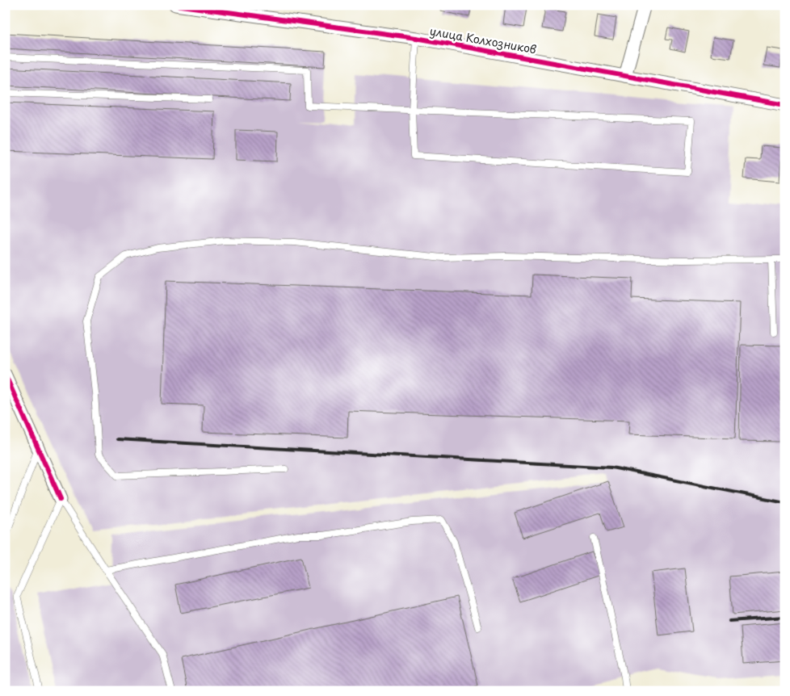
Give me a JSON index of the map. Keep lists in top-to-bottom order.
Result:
{
  "streets": {
    "street": ["улица Колхозников"]
  }
}
